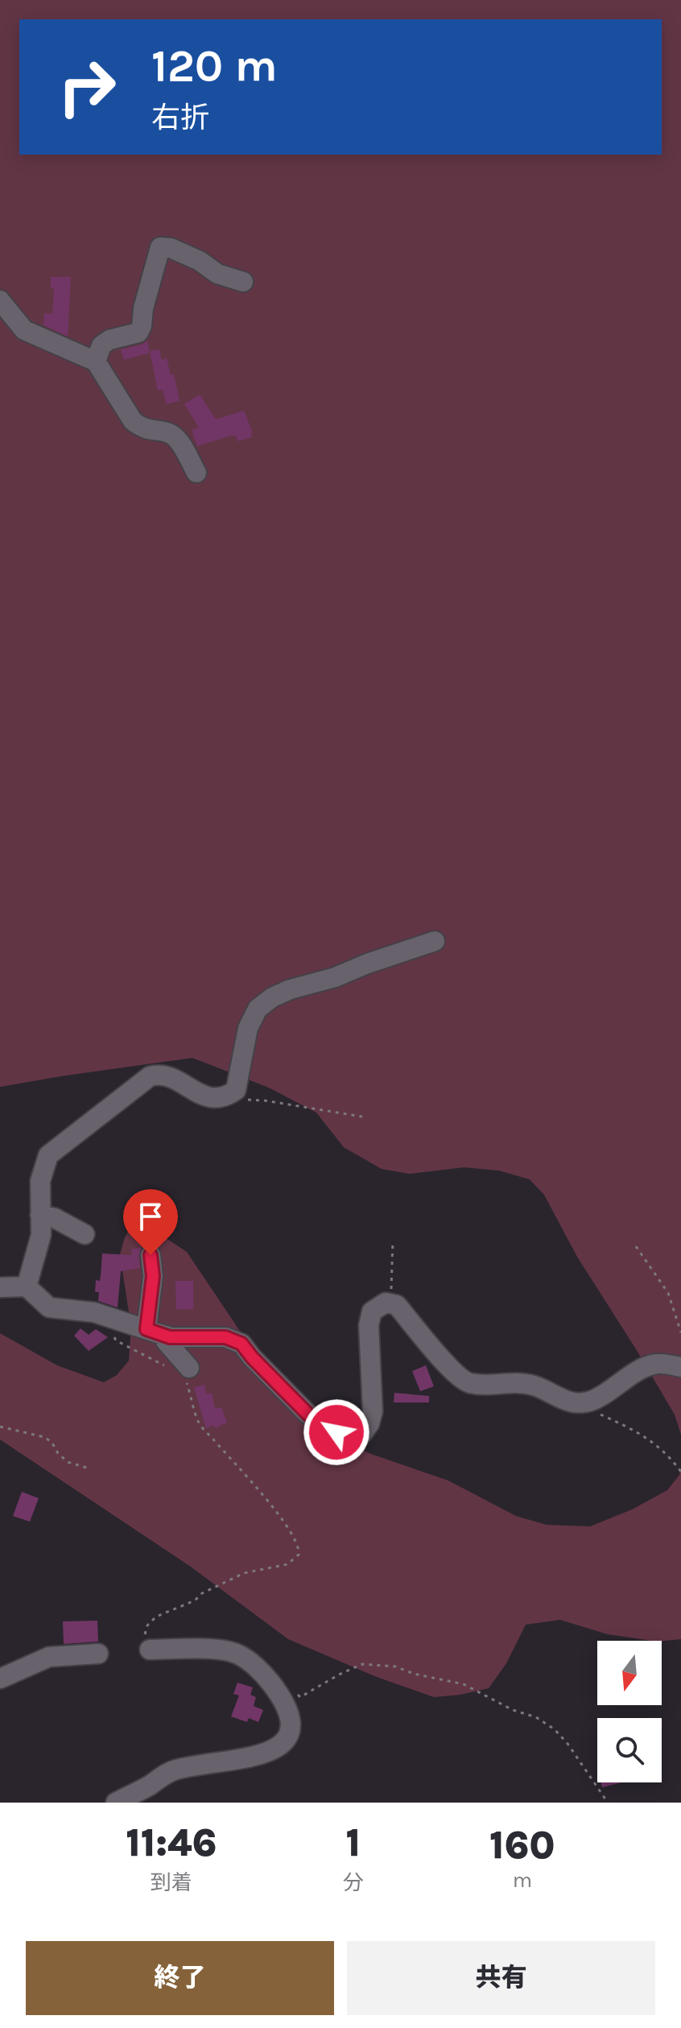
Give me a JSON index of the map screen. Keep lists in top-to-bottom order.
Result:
{
  "north": "bottom",
  "page": {
    "turn": ["120 m", "右折"],
    "eta": [
      "11:46",
      "到着",
      "1",
      "分",
      "160",
      "m"
    ],
    "buttons": ["終了", "共有"]
  }
}
